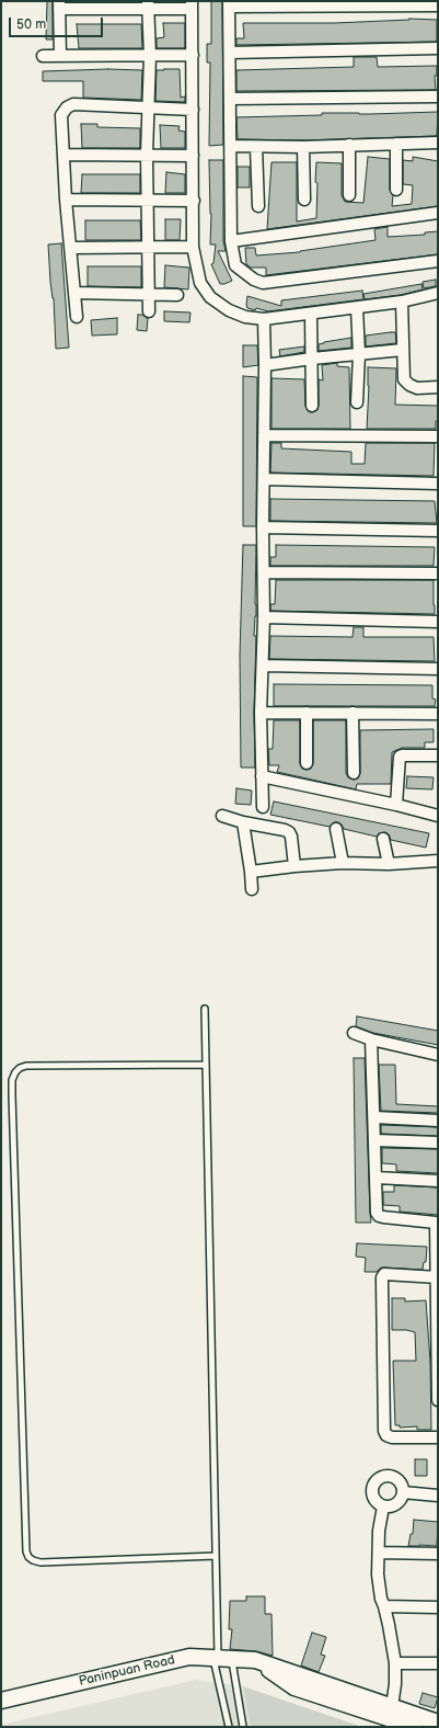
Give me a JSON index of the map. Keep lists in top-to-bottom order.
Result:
{
  "streets": {
    "main road": ["Paninpuan Road"]
  },
  "scale_bar": "50 m"
}
